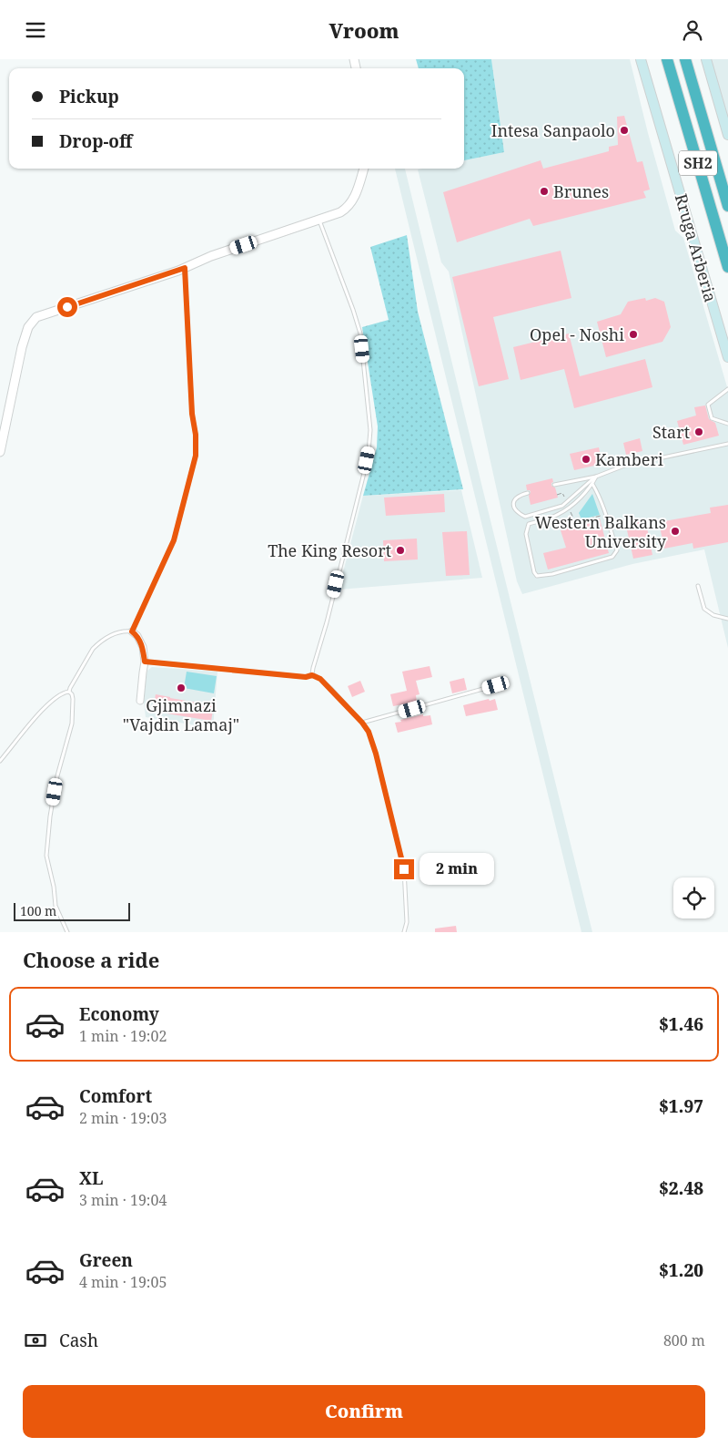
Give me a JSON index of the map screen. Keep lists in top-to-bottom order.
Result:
{
  "streets": {
    "highway": ["SH2"],
    "main road": ["Rruga Arberia"]
  },
  "places": [
    "Intesa Sanpaolo",
    "Brunes",
    "Opel - Noshi",
    "Start",
    "Kamberi",
    "Western Balkans University",
    "The King Resort",
    "Gjimnazi \"Vajdin Lamaj\""
  ],
  "scale_bar": "100 m",
  "page": {
    "header": "Vroom",
    "banner": ["Pickup", "Drop-off"],
    "bubble": "2 min",
    "scale": "100 m",
    "heading": "Choose a ride",
    "list": [
      {
        "name": "Economy",
        "note": "1 min · 19:02",
        "value": "$1.46"
      },
      {
        "name": "Comfort",
        "note": "2 min · 19:03",
        "value": "$1.97"
      },
      {
        "name": "XL",
        "note": "3 min · 19:04",
        "value": "$2.48"
      },
      {
        "name": "Green",
        "note": "4 min · 19:05",
        "value": "$1.20"
      }
    ],
    "pay": ["Cash", "800 m"],
    "buttons": "Confirm"
  }
}
